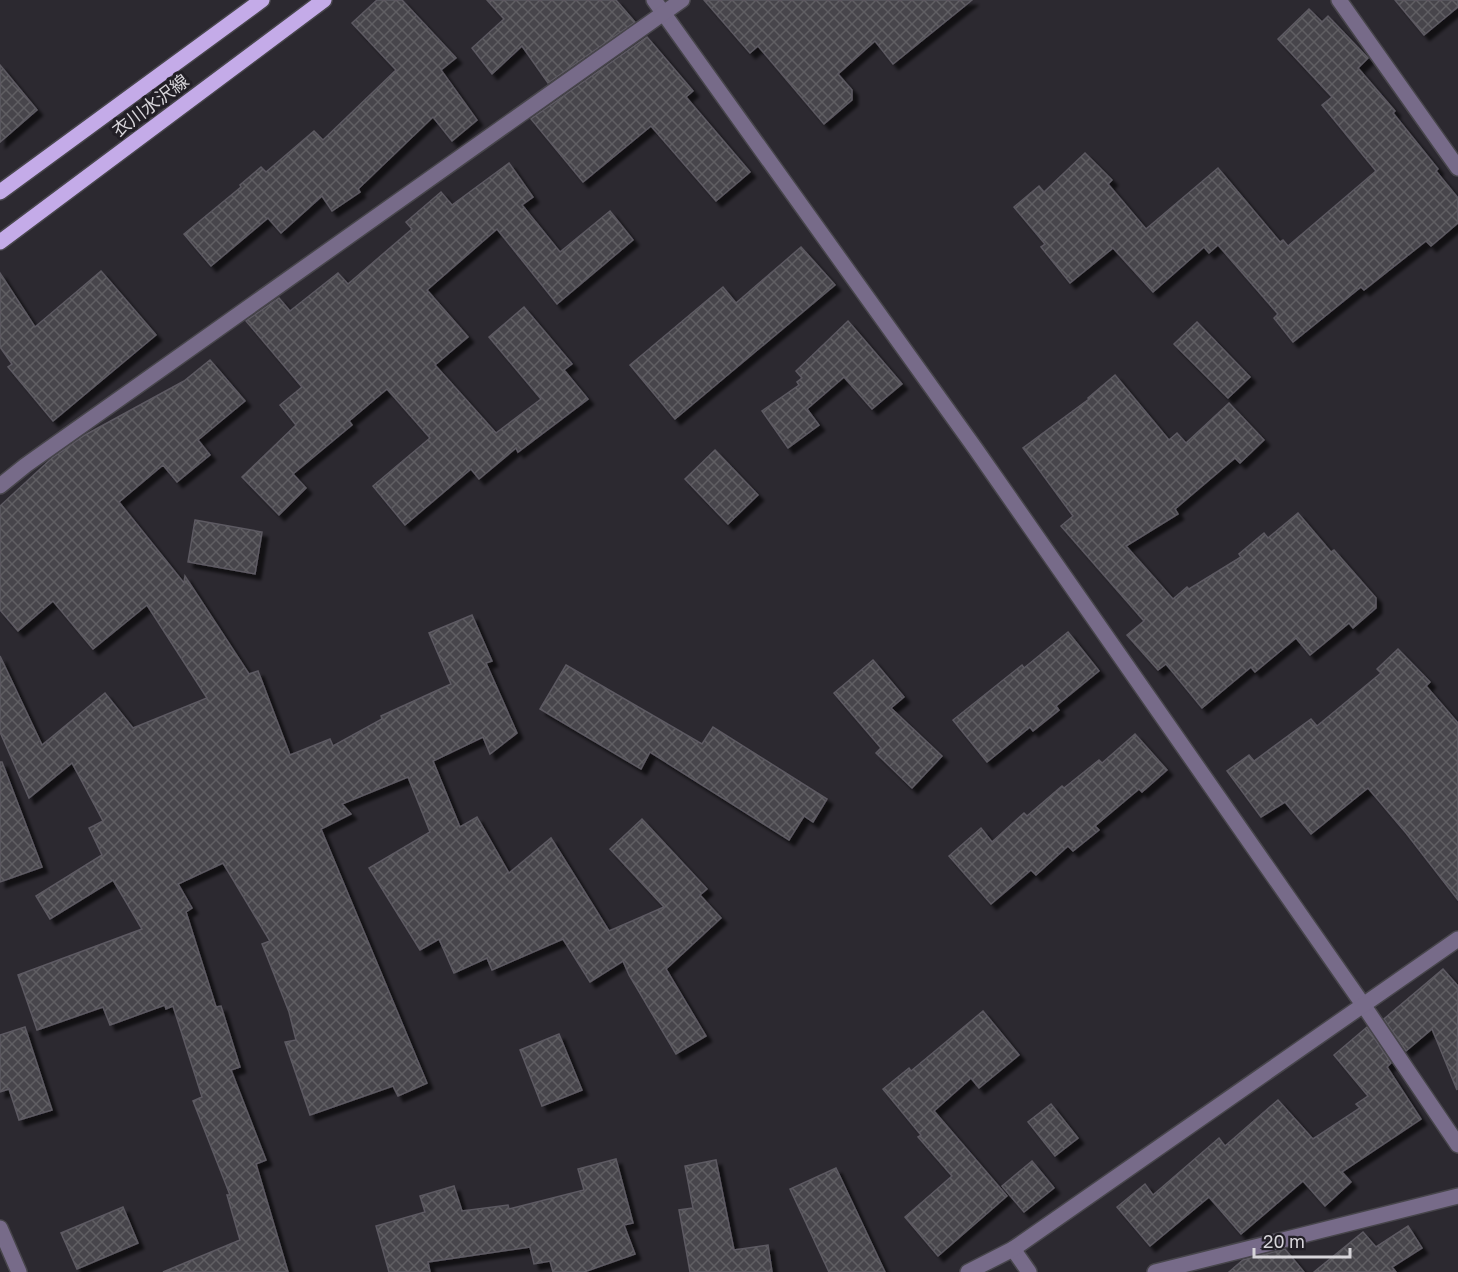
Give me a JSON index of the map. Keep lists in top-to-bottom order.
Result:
{
  "streets": {
    "main road": ["衣川水沢線"]
  },
  "scale_bar": "20 m"
}
